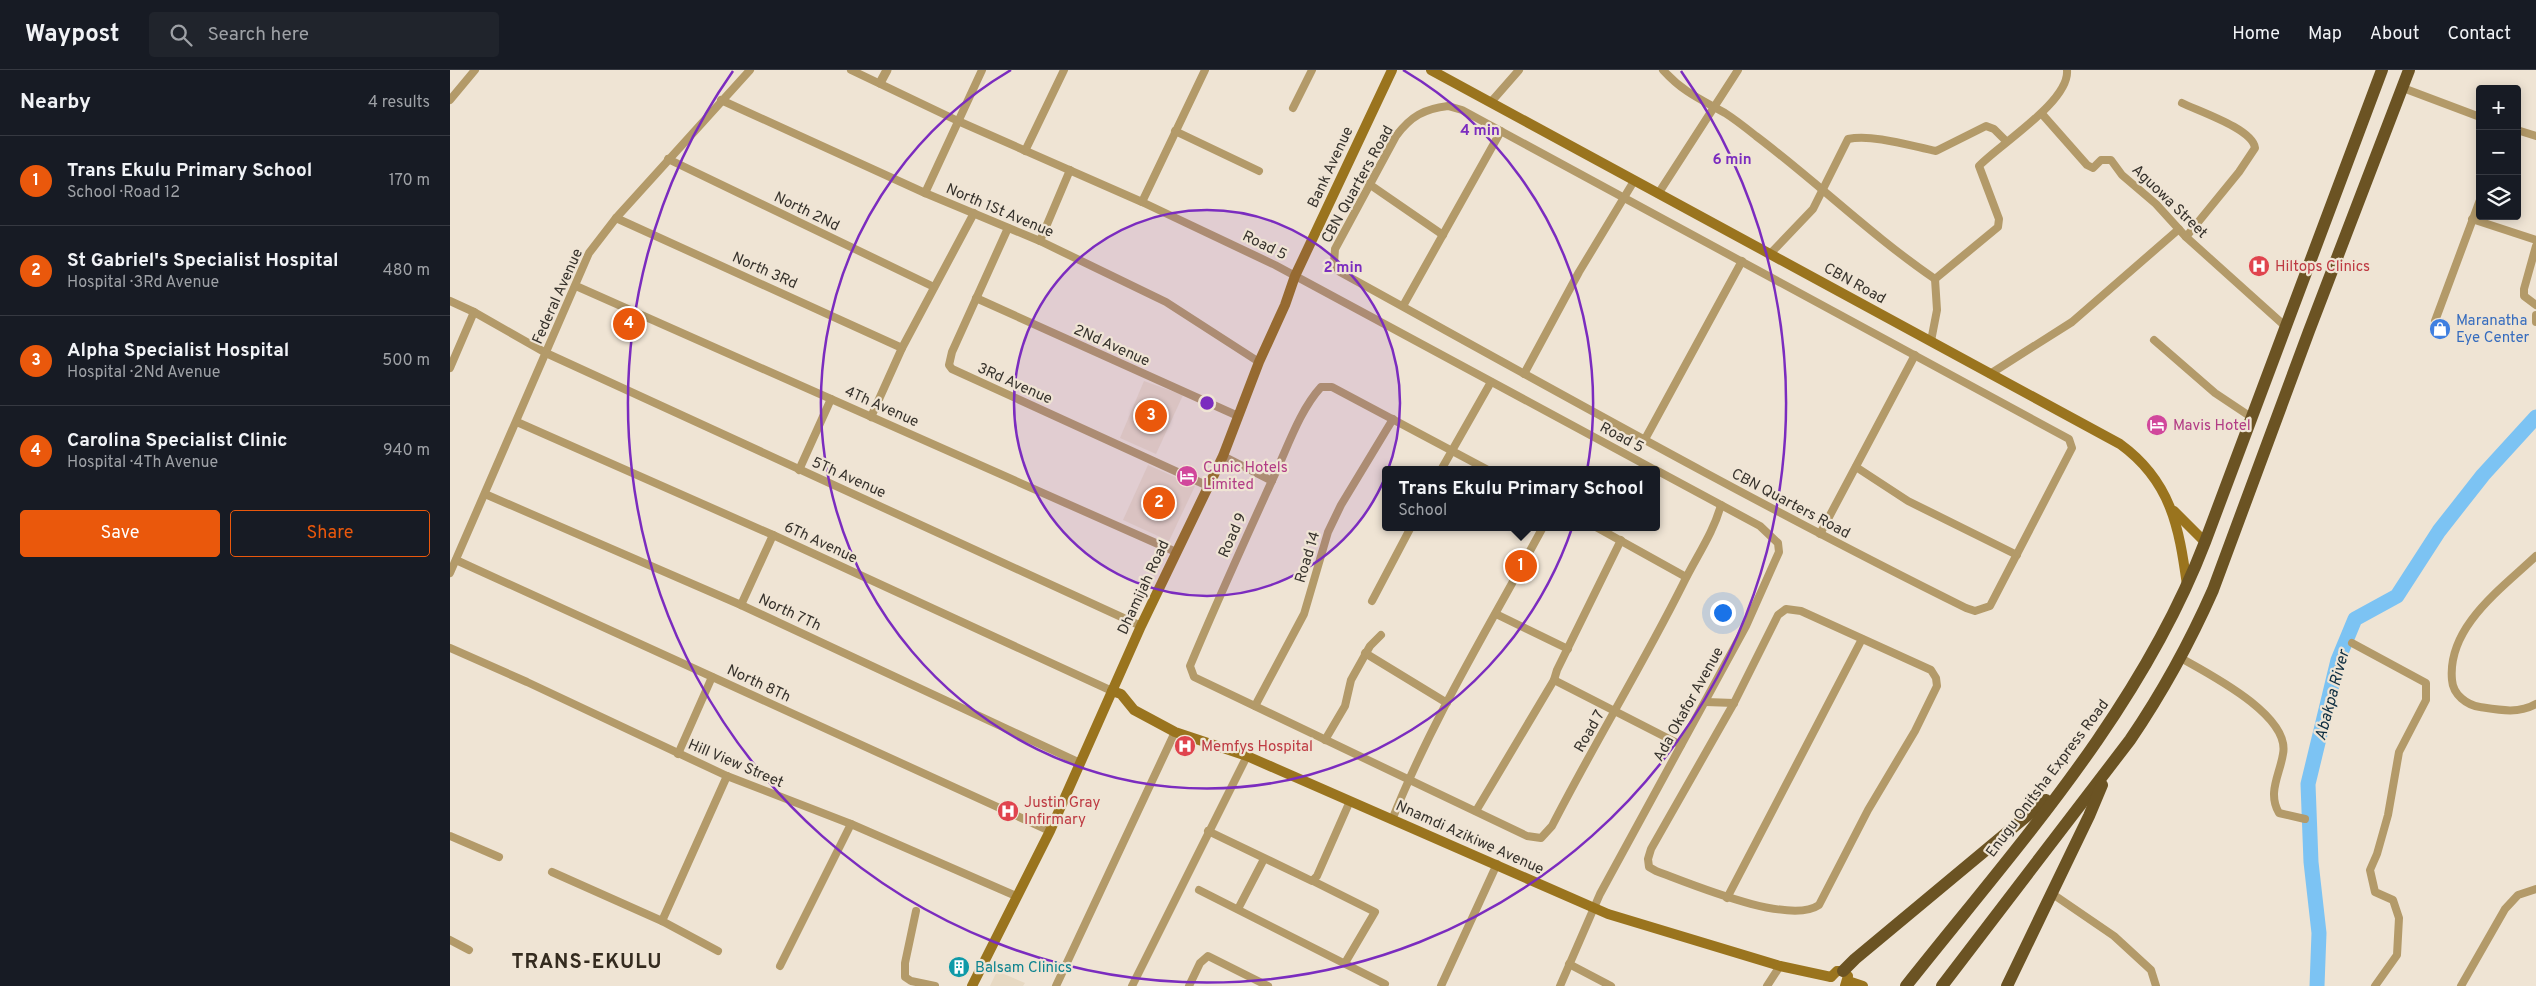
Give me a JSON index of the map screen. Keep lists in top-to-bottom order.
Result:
{
  "streets": {
    "highway": ["Enugu Onitsha Express Road"],
    "main road": [
      "Bank Avenue",
      "CBN Road",
      "Dhamijah Road",
      "Nnamdi Azikiwe Avenue"
    ],
    "street": [
      "CBN Quarters Road",
      "Aguowa Street",
      "North 1St Avenue",
      "North 2Nd",
      "Road 5",
      "North 3Rd",
      "Federal Avenue",
      "2Nd Avenue",
      "3Rd Avenue",
      "4Th Avenue",
      "5Th Avenue",
      "Road 9",
      "6Th Avenue",
      "Road 14",
      "North 7Th",
      "North 8Th",
      "Ada Okafor Avenue",
      "Road 7",
      "Hill View Street"
    ]
  },
  "crossings": [
    ["Bank Avenue", "Road 5"],
    ["Bank Avenue", "Dhamijah Road"],
    ["Aguowa Street", "Enugu Onitsha Express Road"],
    ["North 1St Avenue", "Federal Avenue"],
    ["North 1St Avenue", "3Rd Avenue"],
    ["North 1St Avenue", "Dhamijah Road"],
    ["North 2Nd", "Federal Avenue"],
    ["Road 5", "Dhamijah Road"],
    ["Road 5", "Ada Okafor Avenue"],
    ["Road 5", "Road 7"],
    ["North 3Rd", "Federal Avenue"],
    ["CBN Road", "Enugu Onitsha Express Road"],
    ["Federal Avenue", "4Th Avenue"],
    ["Federal Avenue", "5Th Avenue"],
    ["Federal Avenue", "6Th Avenue"],
    ["Federal Avenue", "North 7Th"],
    ["Federal Avenue", "North 8Th"],
    ["2Nd Avenue", "3Rd Avenue"],
    ["2Nd Avenue", "Dhamijah Road"],
    ["3Rd Avenue", "Dhamijah Road"],
    ["4Th Avenue", "Dhamijah Road"],
    ["5Th Avenue", "Dhamijah Road"],
    ["Road 9", "Road 14"],
    ["Road 9", "Road 7"],
    ["6Th Avenue", "Dhamijah Road"],
    ["6Th Avenue", "Nnamdi Azikiwe Avenue"],
    ["Road 14", "Road 7"],
    ["Dhamijah Road", "North 7Th"],
    ["Dhamijah Road", "North 8Th"],
    ["Dhamijah Road", "Hill View Street"],
    ["Dhamijah Road", "Nnamdi Azikiwe Avenue"],
    ["Ada Okafor Avenue", "Road 7"],
    ["Ada Okafor Avenue", "Nnamdi Azikiwe Avenue"]
  ],
  "districts": ["TRANS-EKULU"],
  "water": ["Abakpa River"],
  "places": {
    "hospital": ["Hiltops Clinics", "Memfys Hospital", "Justin Gray Infirmary"],
    "shop": ["Maranatha Eye Center"],
    "hotel": ["Mavis Hotel", "Cunic Hotels Limited"],
    "building": ["Balsam Clinics"]
  },
  "page": {
    "header": "Waypost",
    "search": "Search here",
    "nav": [
      "Home",
      "Map",
      "About",
      "Contact"
    ],
    "heading": ["Nearby", "4 results"],
    "map_buttons": ["+", "−"],
    "list": [
      {
        "mark": "1",
        "name": "Trans Ekulu Primary School",
        "note": "School · Road 12",
        "value": "170 m"
      },
      {
        "mark": "2",
        "name": "St Gabriel's Specialist Hospital",
        "note": "Hospital · 3Rd Avenue",
        "value": "480 m"
      },
      {
        "mark": "3",
        "name": "Alpha Specialist Hospital",
        "note": "Hospital · 2Nd Avenue",
        "value": "500 m"
      },
      {
        "mark": "4",
        "name": "Carolina Specialist Clinic",
        "note": "Hospital · 4Th Avenue",
        "value": "940 m"
      }
    ],
    "pins": [
      "4",
      "3",
      "2",
      "1"
    ],
    "popup": ["Trans Ekulu Primary School", "School"],
    "buttons": ["Save", "Share"]
  },
  "rings": ["4 min", "6 min", "2 min"]
}
